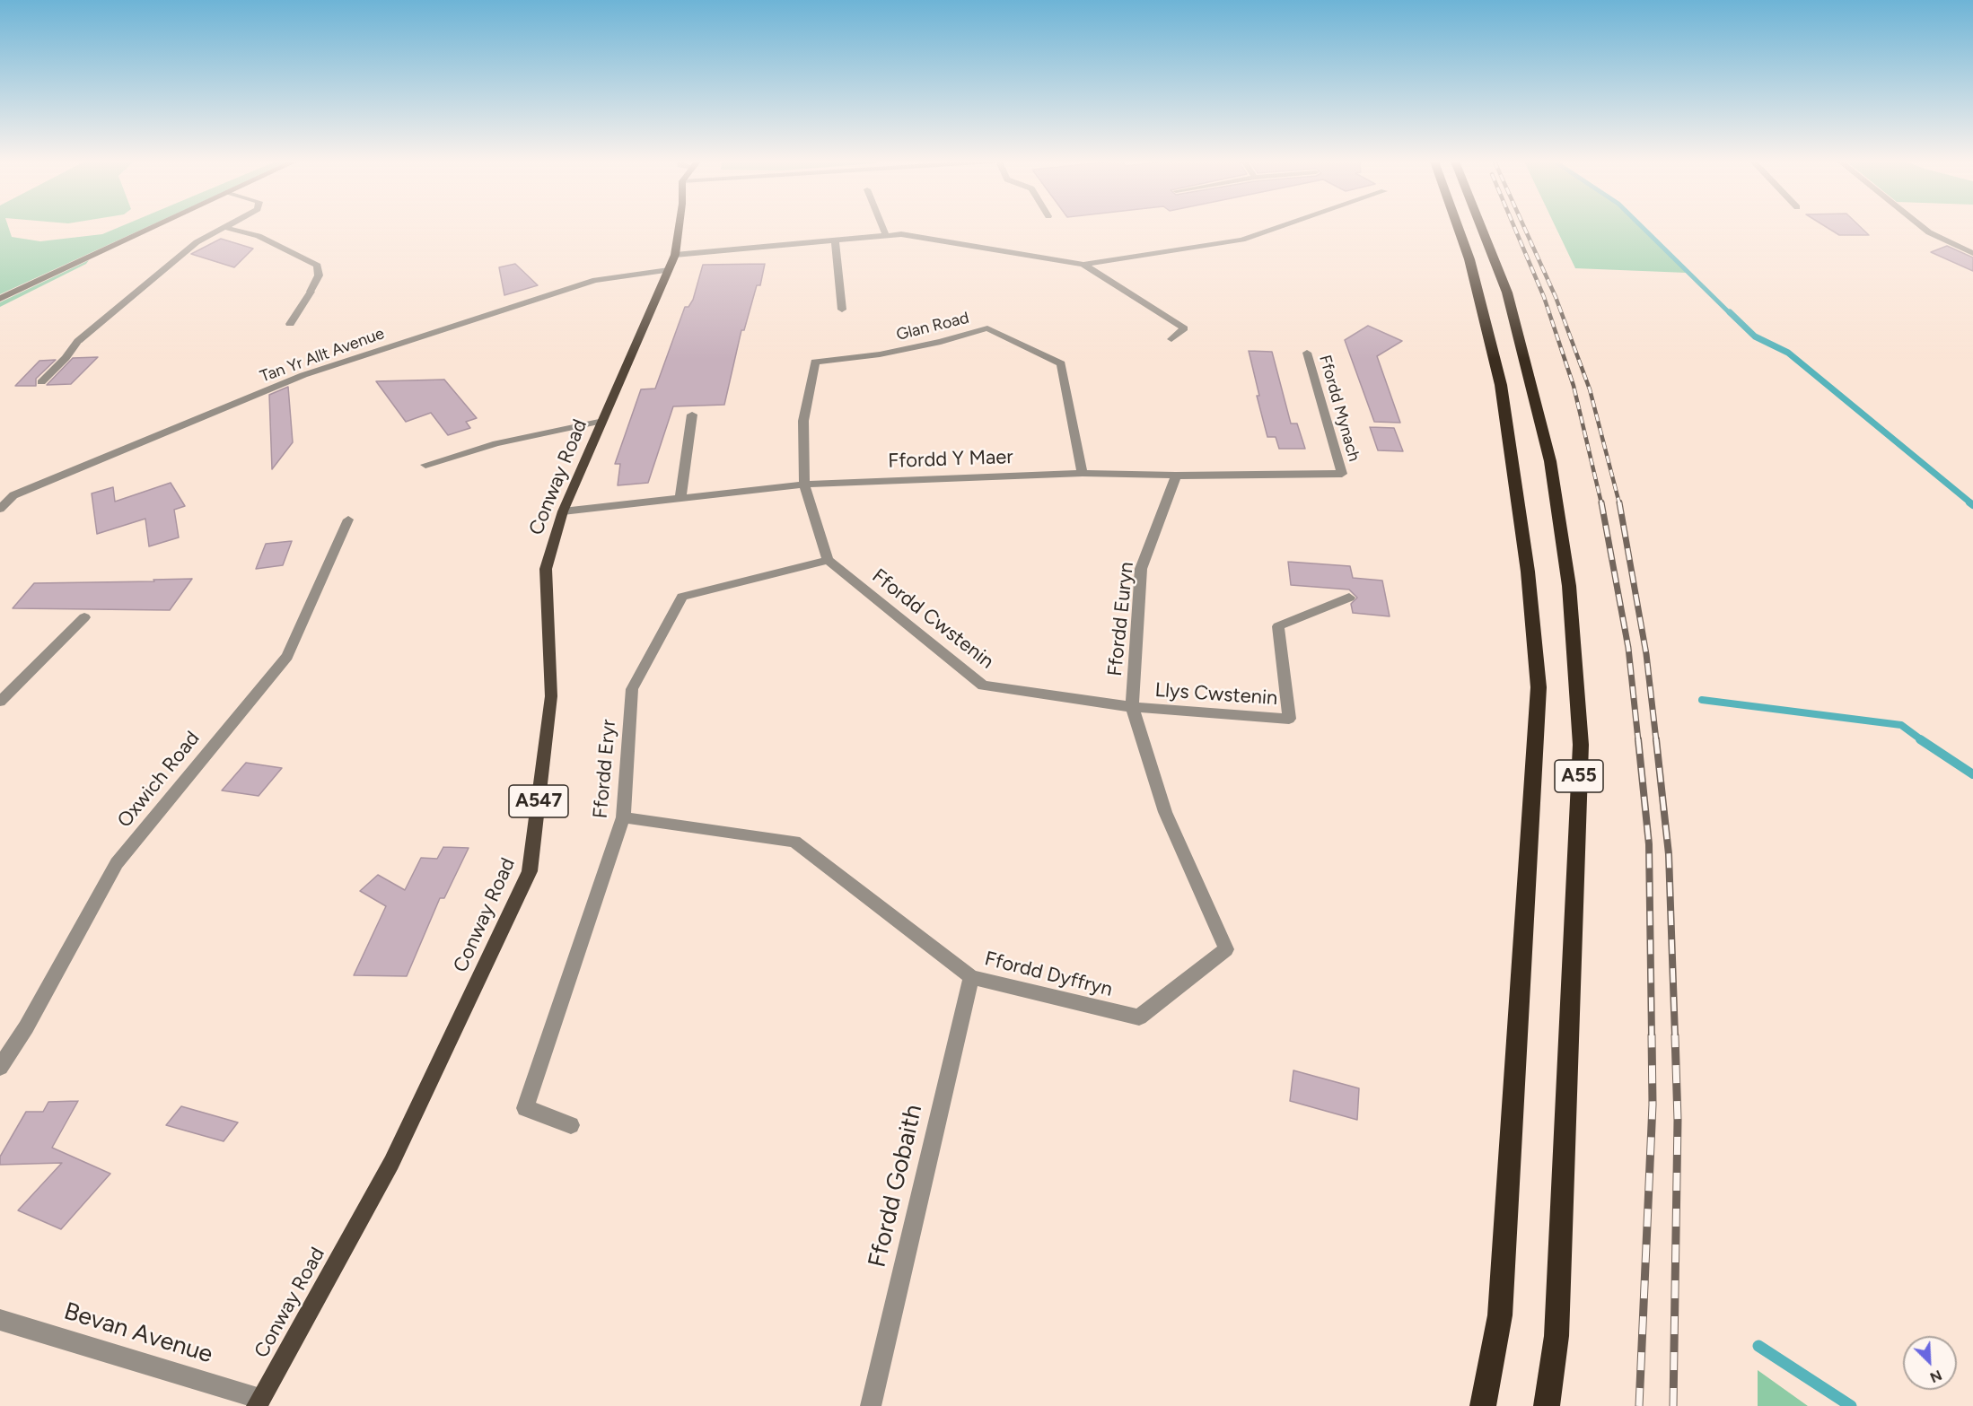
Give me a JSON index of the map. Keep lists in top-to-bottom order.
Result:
{
  "streets": {
    "highway": ["A55"],
    "main road": ["Conway Road", "A547"],
    "street": [
      "Glan Road",
      "Tan Yr Allt Avenue",
      "Ffordd Mynach",
      "Ffordd Y Maer",
      "Ffordd Cwstenin",
      "Ffordd Euryn",
      "Llys Cwstenin",
      "Ffordd Eryr",
      "Oxwich Road",
      "Ffordd Dyffryn",
      "Ffordd Gobaith",
      "Bevan Avenue"
    ]
  },
  "crossings": [
    ["Glan Road", "Ffordd Y Maer"],
    ["Tan Yr Allt Avenue", "Conway Road"],
    ["Ffordd Mynach", "Ffordd Y Maer"],
    ["Ffordd Y Maer", "Conway Road"],
    ["Ffordd Y Maer", "Ffordd Euryn"],
    ["Conway Road", "Bevan Avenue"],
    ["Ffordd Cwstenin", "Ffordd Euryn"],
    ["Ffordd Cwstenin", "Llys Cwstenin"],
    ["Ffordd Cwstenin", "Ffordd Eryr"],
    ["Ffordd Cwstenin", "Ffordd Dyffryn"],
    ["Ffordd Euryn", "Llys Cwstenin"],
    ["Ffordd Euryn", "Ffordd Dyffryn"],
    ["Llys Cwstenin", "Ffordd Dyffryn"],
    ["Ffordd Eryr", "Ffordd Dyffryn"],
    ["Ffordd Dyffryn", "Ffordd Gobaith"]
  ],
  "north": "bottom right"
}
